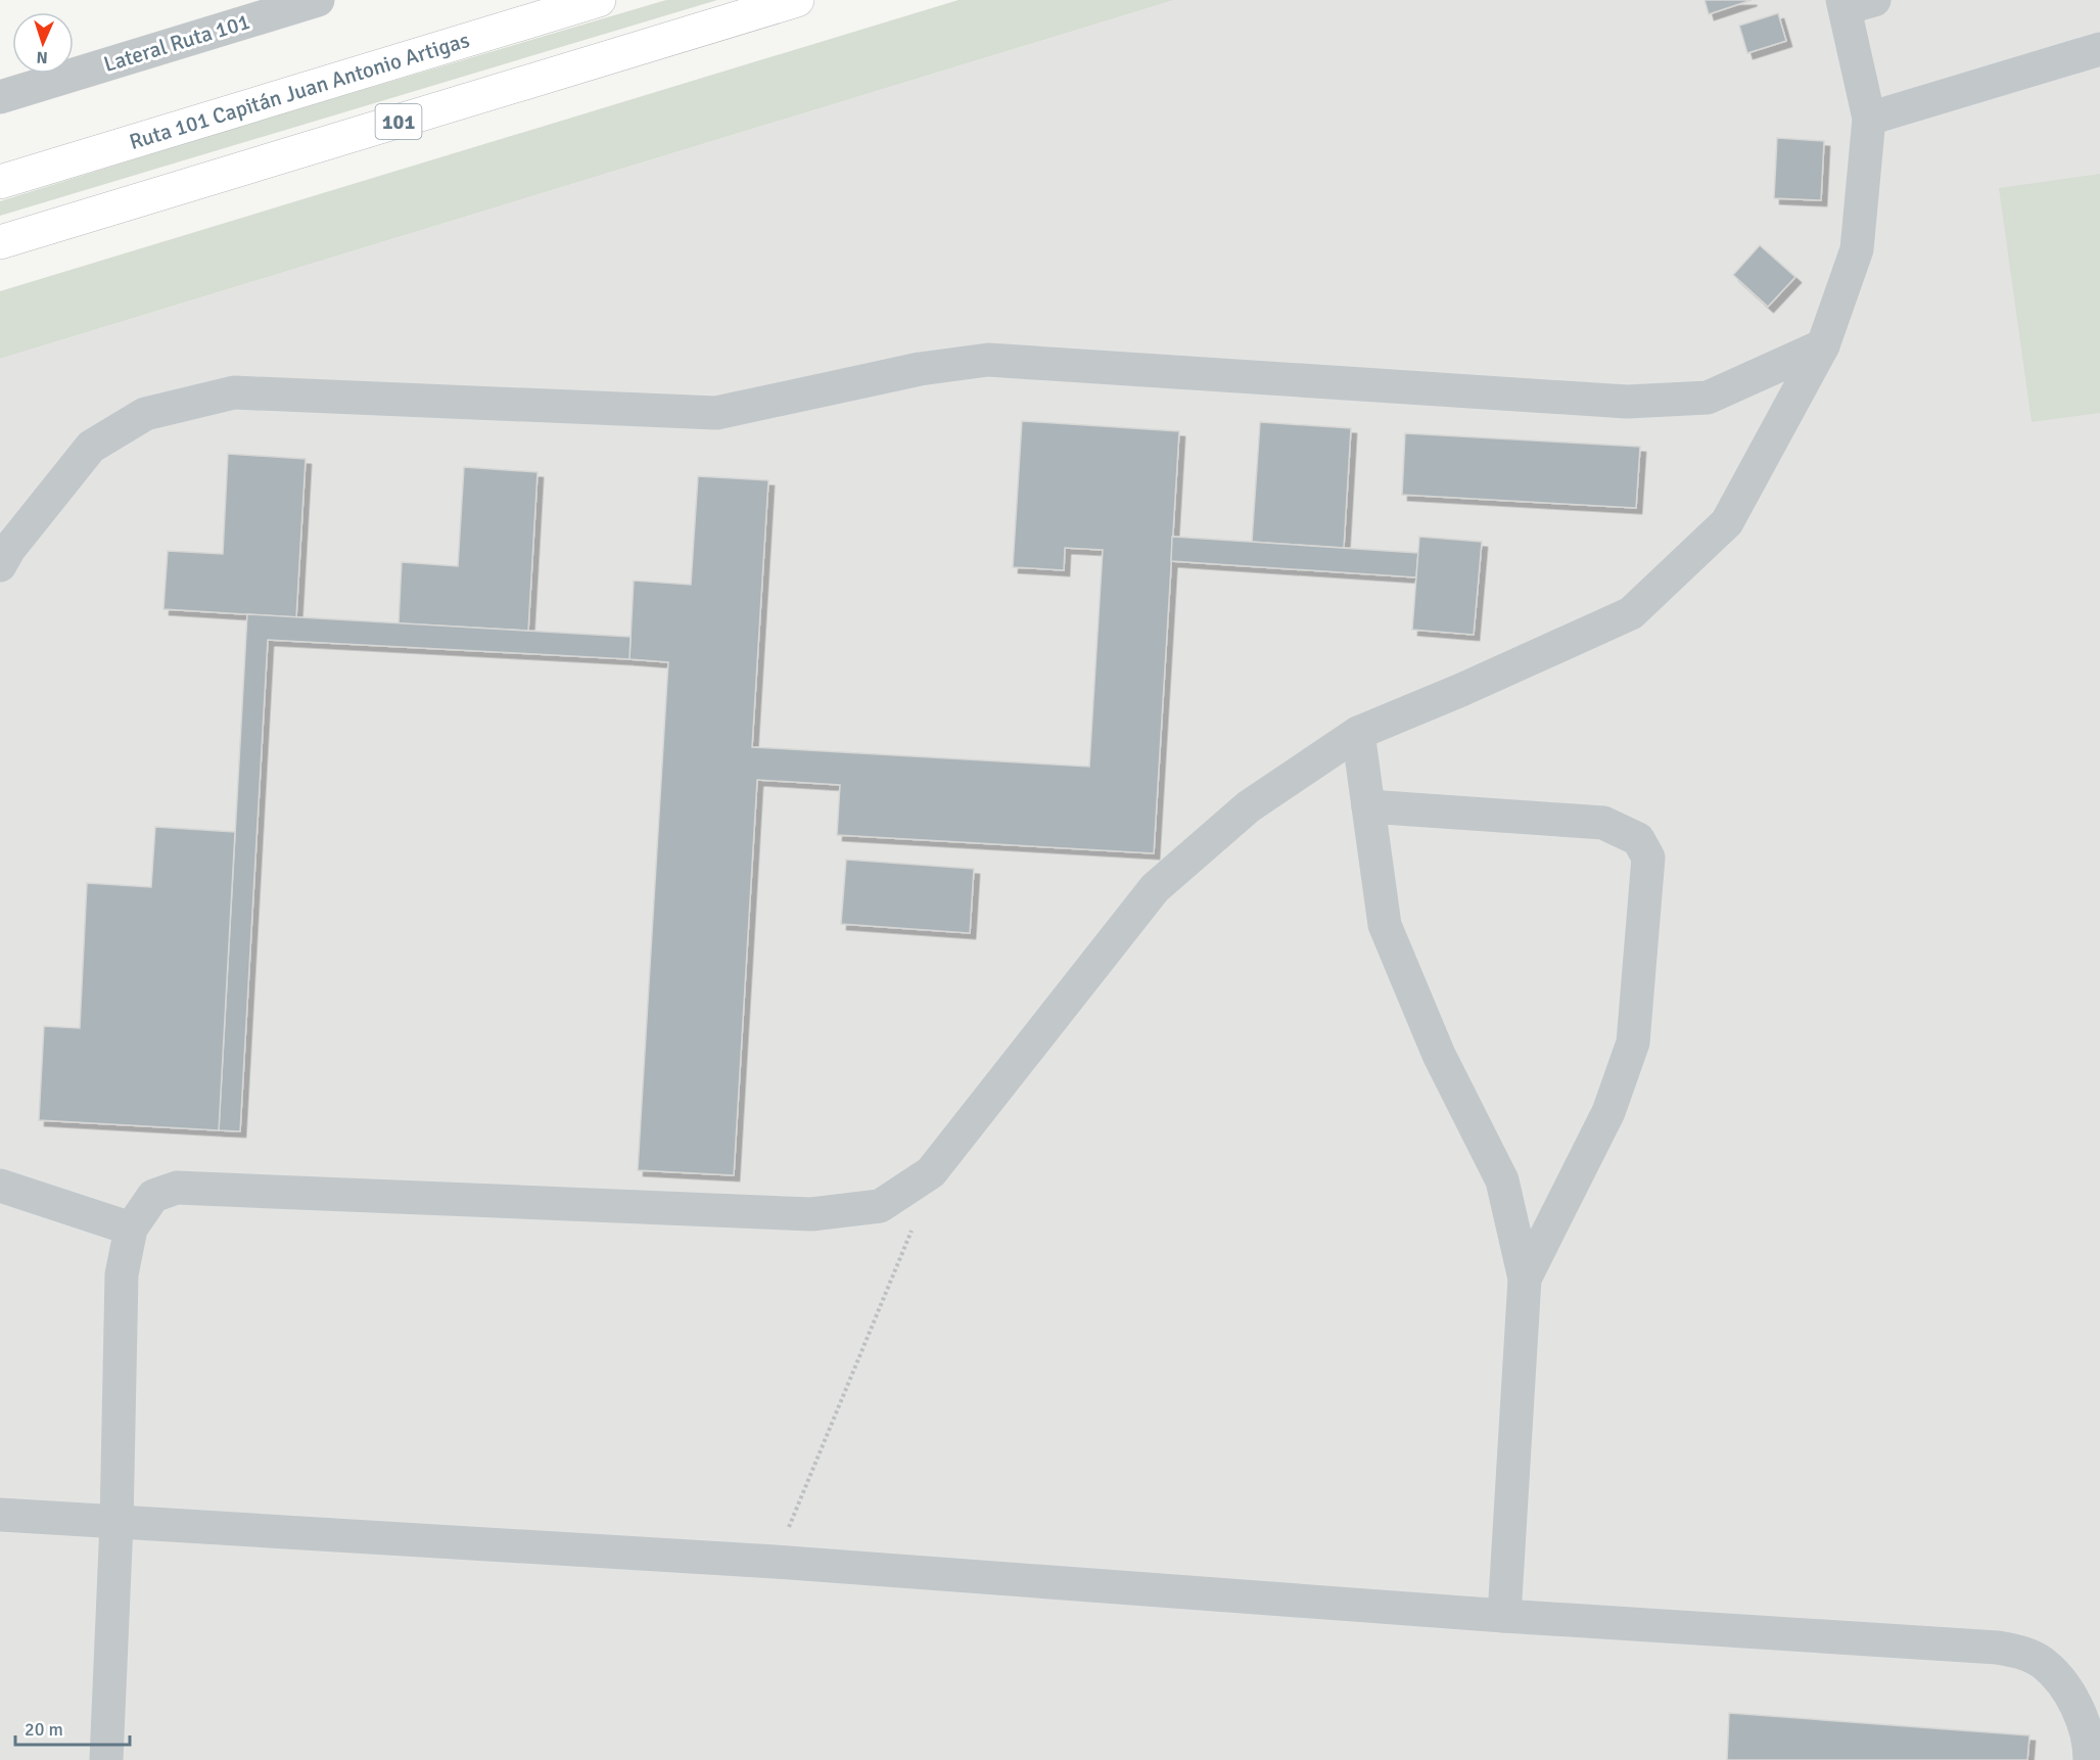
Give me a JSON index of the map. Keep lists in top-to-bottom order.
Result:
{
  "streets": {
    "highway": ["Ruta 101 Capitán Juan Antonio Artigas", "101"],
    "street": ["Lateral Ruta 101"]
  },
  "scale_bar": "20 m",
  "north": "bottom"
}
